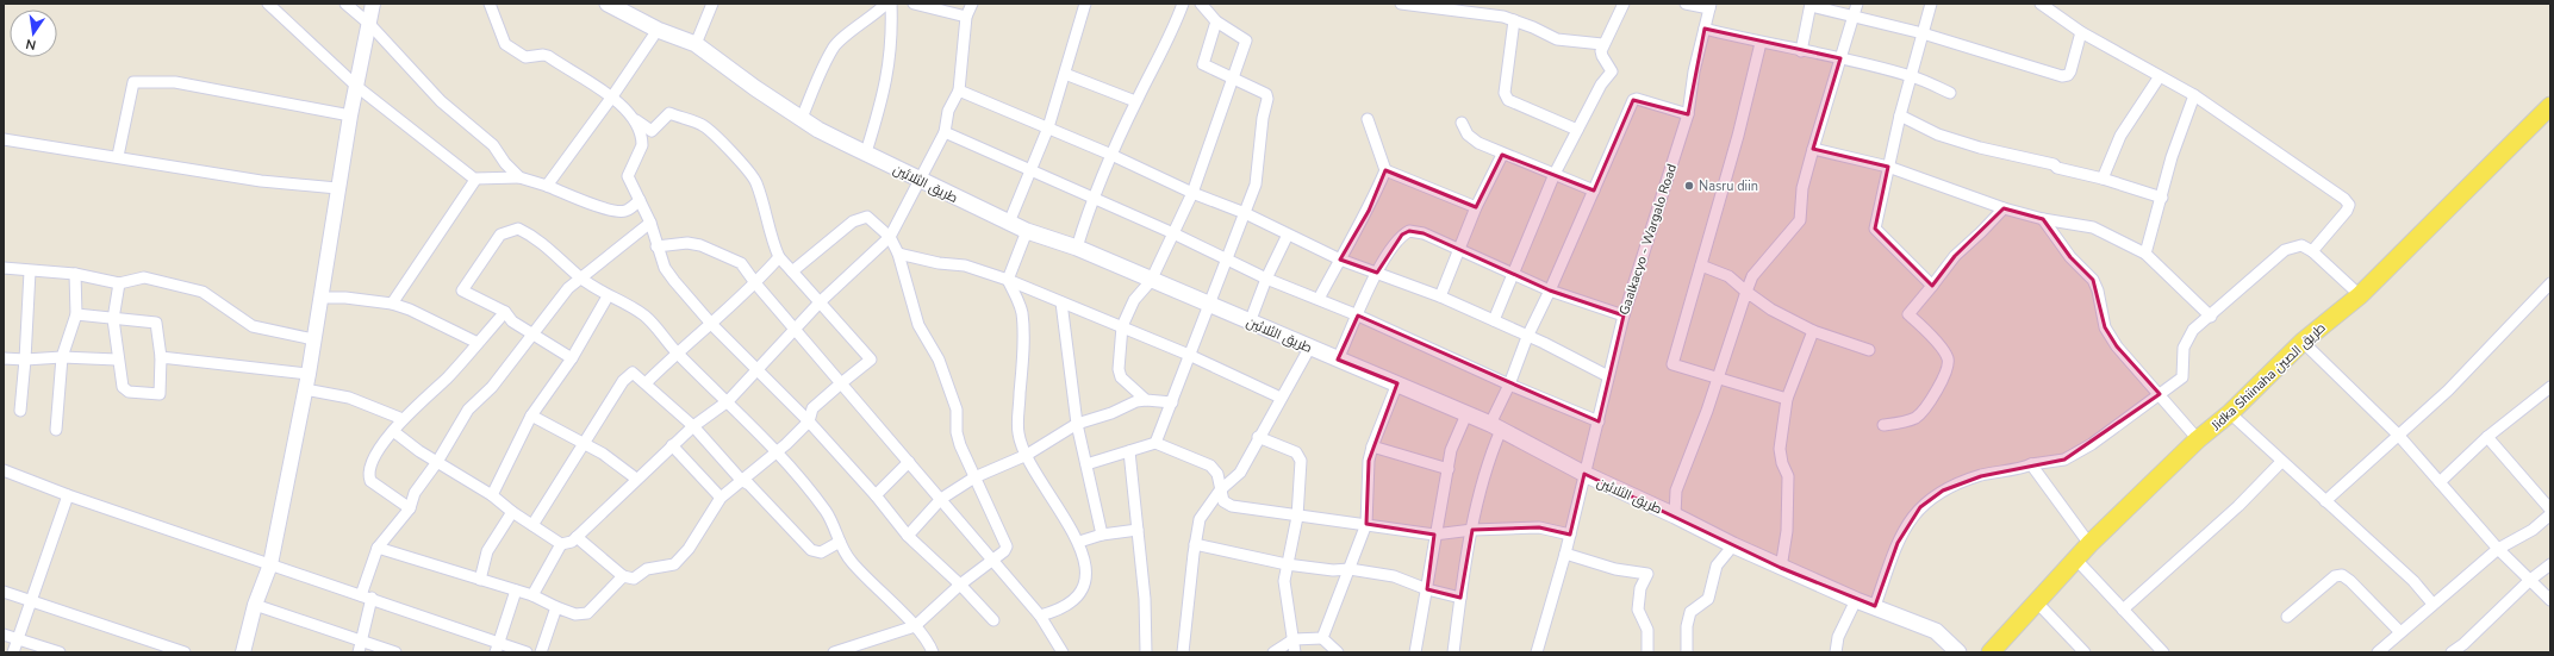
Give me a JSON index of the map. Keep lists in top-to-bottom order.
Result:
{
  "streets": {
    "main road": ["طريق الثلاثين", "Jidka Shiinaha طريق الصين"],
    "street": ["Gaalkacyo - Wargalo Road"]
  },
  "crossings": [
    ["طريق الثلاثين", "Gaalkacyo - Wargalo Road"]
  ],
  "places": ["Nasru diin"],
  "north": "bottom"
}
